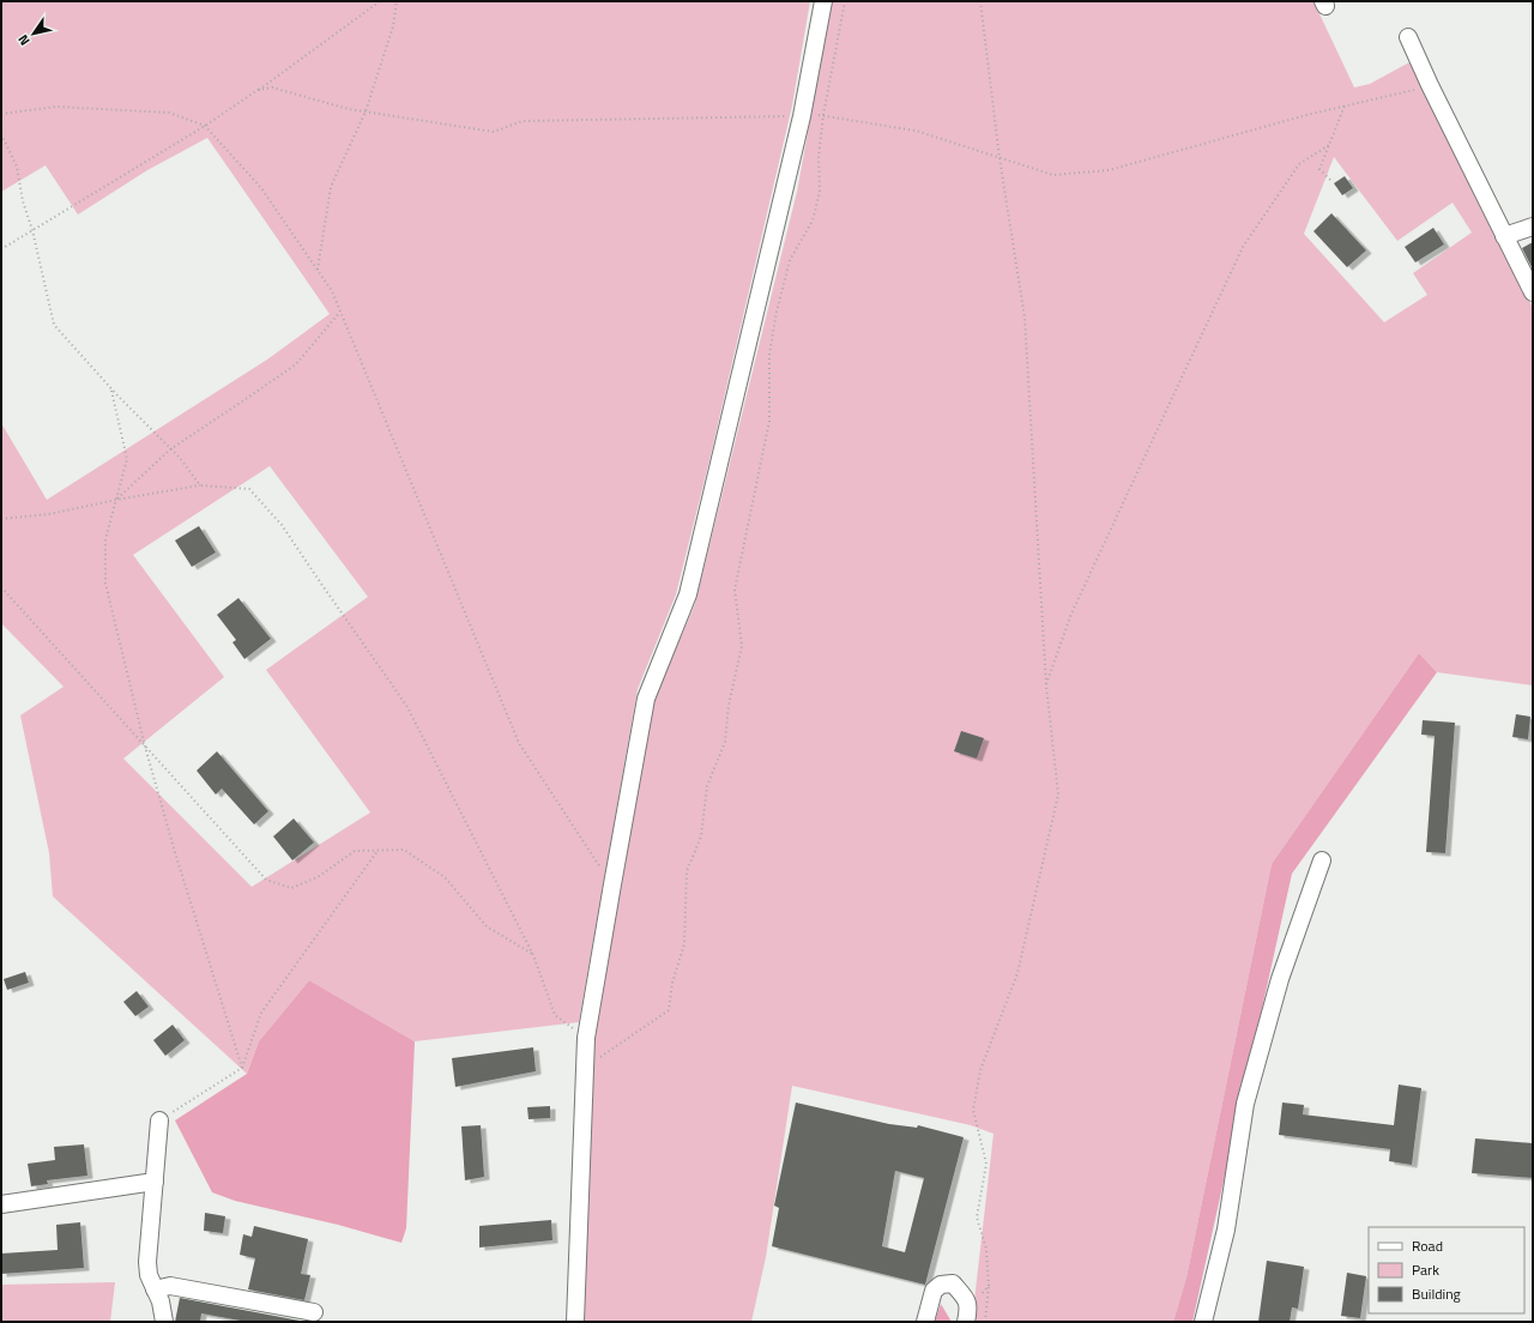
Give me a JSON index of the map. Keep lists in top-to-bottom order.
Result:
{
  "legend": ["Road", "Park", "Building"],
  "north": "bottom left"
}
